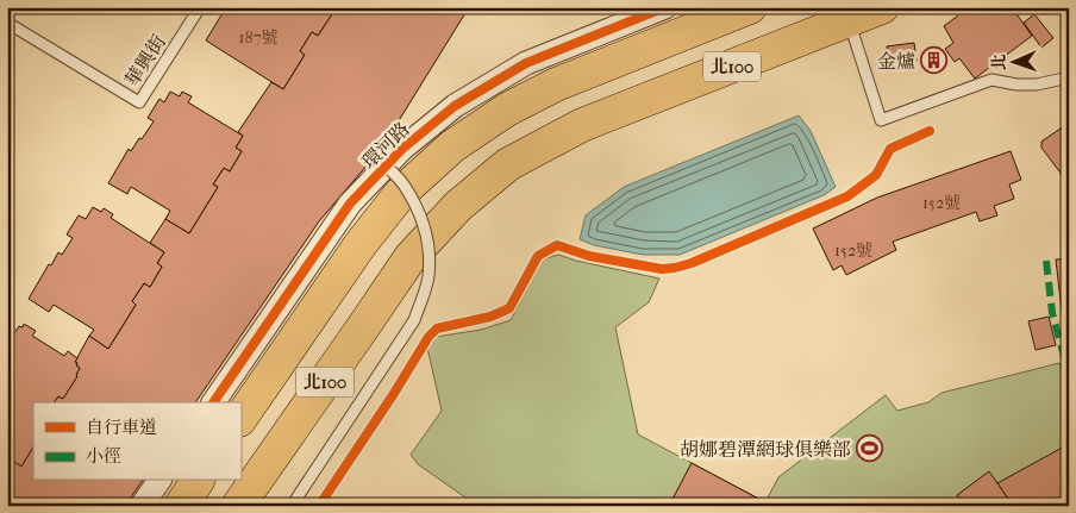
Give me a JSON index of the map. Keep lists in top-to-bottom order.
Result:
{
  "streets": {
    "highway": ["北100"],
    "street": ["環河路"],
    "lane": ["華興街"]
  },
  "places": {
    "building": ["金爐"],
    "sports": ["胡娜碧潭網球俱樂部"]
  },
  "house_numbers": ["187號", "152號", "152號"],
  "legend": ["自行車道", "小徑"],
  "north": "left"
}
